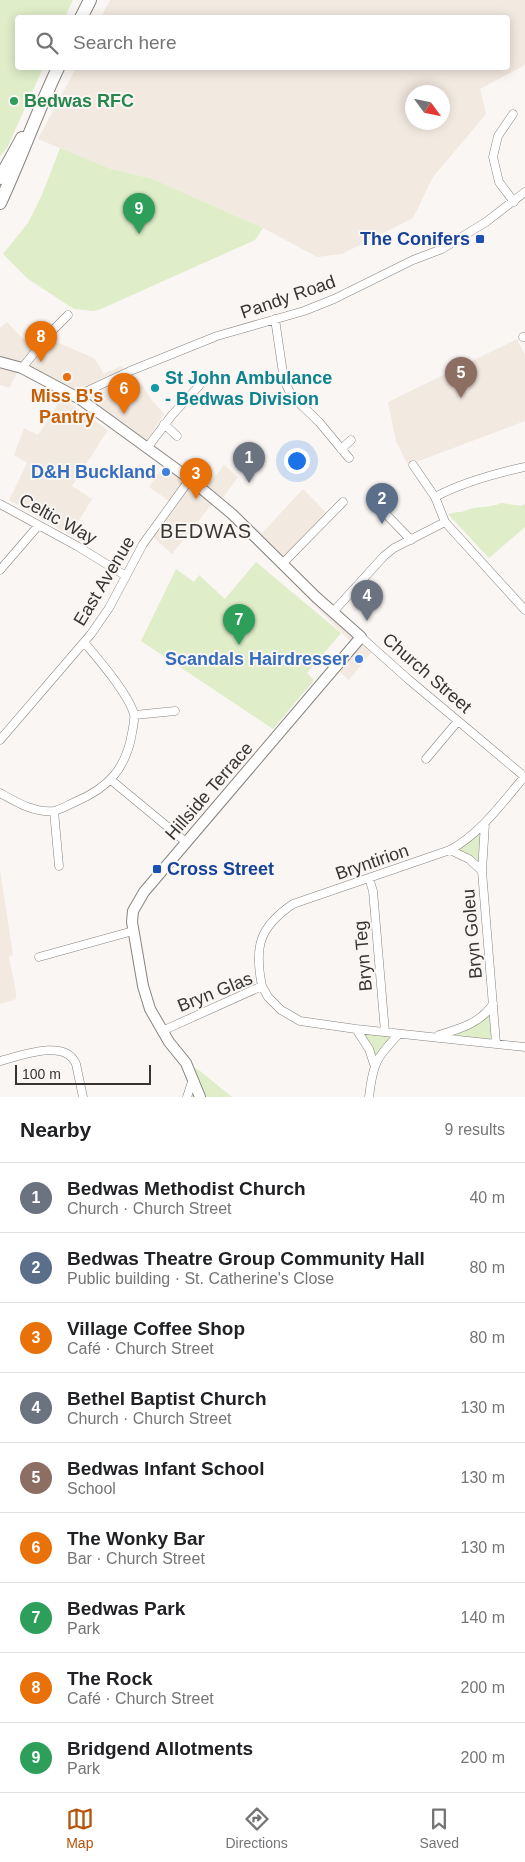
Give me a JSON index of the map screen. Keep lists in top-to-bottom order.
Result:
{
  "streets": {
    "street": [
      "Pandy Road",
      "Celtic Way",
      "East Avenue",
      "Church Street",
      "Hillside Terrace",
      "Bryntirion",
      "Bryn Goleu",
      "Bryn Teg",
      "Bryn Glas"
    ]
  },
  "crossings": [
    ["Pandy Road", "Church Street"],
    ["Celtic Way", "East Avenue"],
    ["East Avenue", "Church Street"],
    ["Church Street", "Hillside Terrace"],
    ["Church Street", "Bryntirion"],
    ["Hillside Terrace", "Bryn Glas"],
    ["Bryntirion", "Bryn Goleu"],
    ["Bryntirion", "Bryn Teg"],
    ["Bryntirion", "Bryn Glas"],
    ["Bryn Goleu", "Bryn Glas"],
    ["Bryn Teg", "Bryn Glas"]
  ],
  "districts": ["BEDWAS"],
  "places": {
    "other": [
      "Bedwas RFC",
      "Miss B's Pantry",
      "St John Ambulance - Bedwas Division",
      "D&H Buckland",
      "Scandals Hairdresser"
    ],
    "transit": ["The Conifers", "Cross Street"]
  },
  "scale_bar": "100 m",
  "north": "bottom right",
  "page": {
    "search": "Search here",
    "pins": [
      "9",
      "8",
      "5",
      "6",
      "1",
      "3",
      "2",
      "4",
      "7"
    ],
    "scale": "100 m",
    "heading": ["Nearby", "9 results"],
    "list": [
      {
        "mark": "1",
        "name": "Bedwas Methodist Church",
        "note": "Church · Church Street",
        "value": "40 m"
      },
      {
        "mark": "2",
        "name": "Bedwas Theatre Group Community Hall",
        "note": "Public building · St. Catherine's Close",
        "value": "80 m"
      },
      {
        "mark": "3",
        "name": "Village Coffee Shop",
        "note": "Café · Church Street",
        "value": "80 m"
      },
      {
        "mark": "4",
        "name": "Bethel Baptist Church",
        "note": "Church · Church Street",
        "value": "130 m"
      },
      {
        "mark": "5",
        "name": "Bedwas Infant School",
        "note": "School",
        "value": "130 m"
      },
      {
        "mark": "6",
        "name": "The Wonky Bar",
        "note": "Bar · Church Street",
        "value": "130 m"
      },
      {
        "mark": "7",
        "name": "Bedwas Park",
        "note": "Park",
        "value": "140 m"
      },
      {
        "mark": "8",
        "name": "The Rock",
        "note": "Café · Church Street",
        "value": "200 m"
      },
      {
        "mark": "9",
        "name": "Bridgend Allotments",
        "note": "Park",
        "value": "200 m"
      }
    ],
    "nav": ["Map", "Directions", "Saved"]
  }
}
